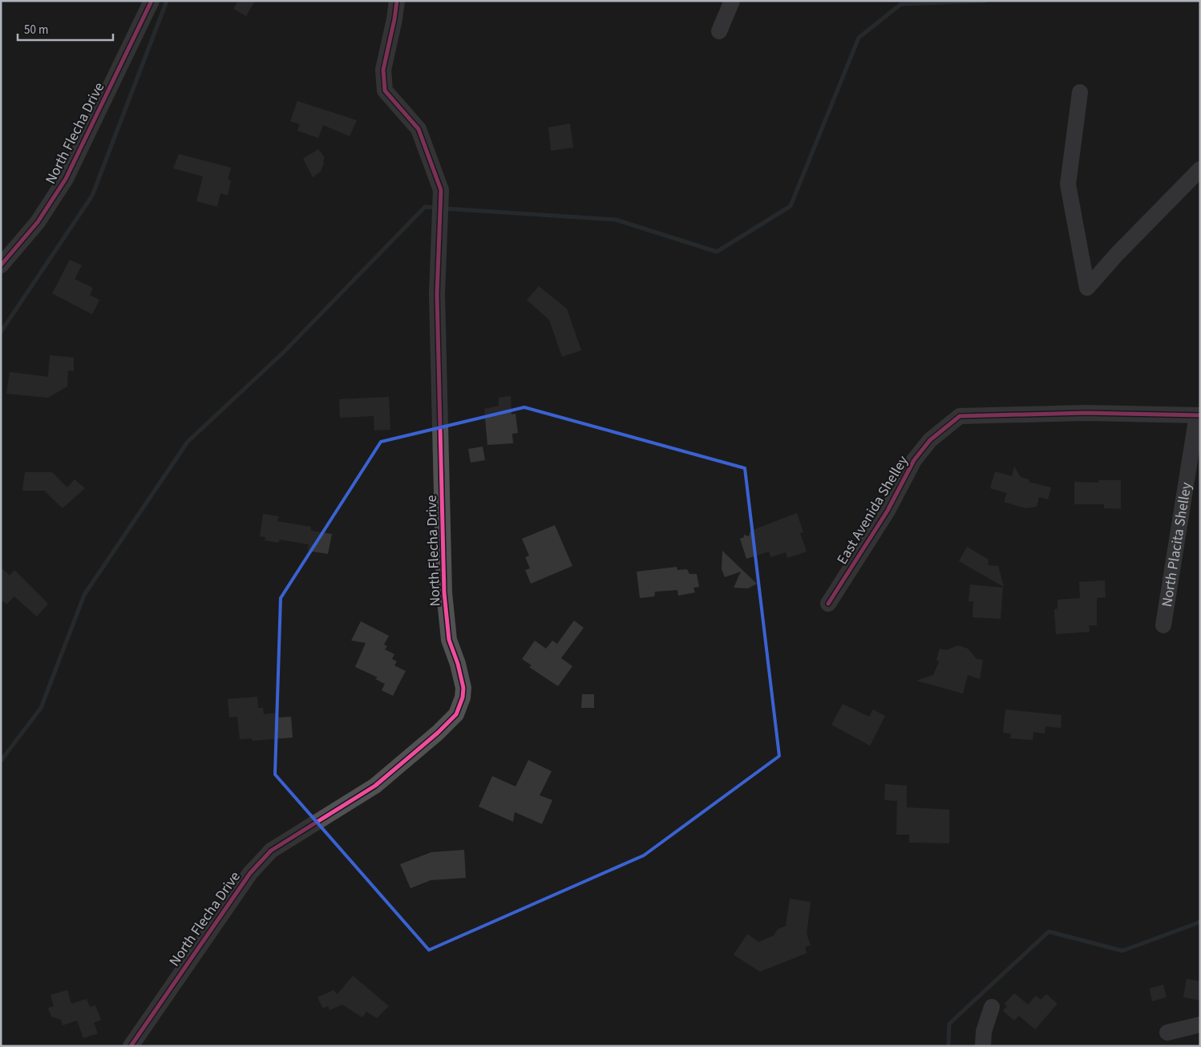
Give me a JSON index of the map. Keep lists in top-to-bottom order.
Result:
{
  "streets": {
    "street": ["North Flecha Drive", "East Avenida Shelley", "North Placita Shelley"]
  },
  "crossings": [
    ["East Avenida Shelley", "North Placita Shelley"]
  ],
  "scale_bar": "50 m"
}
